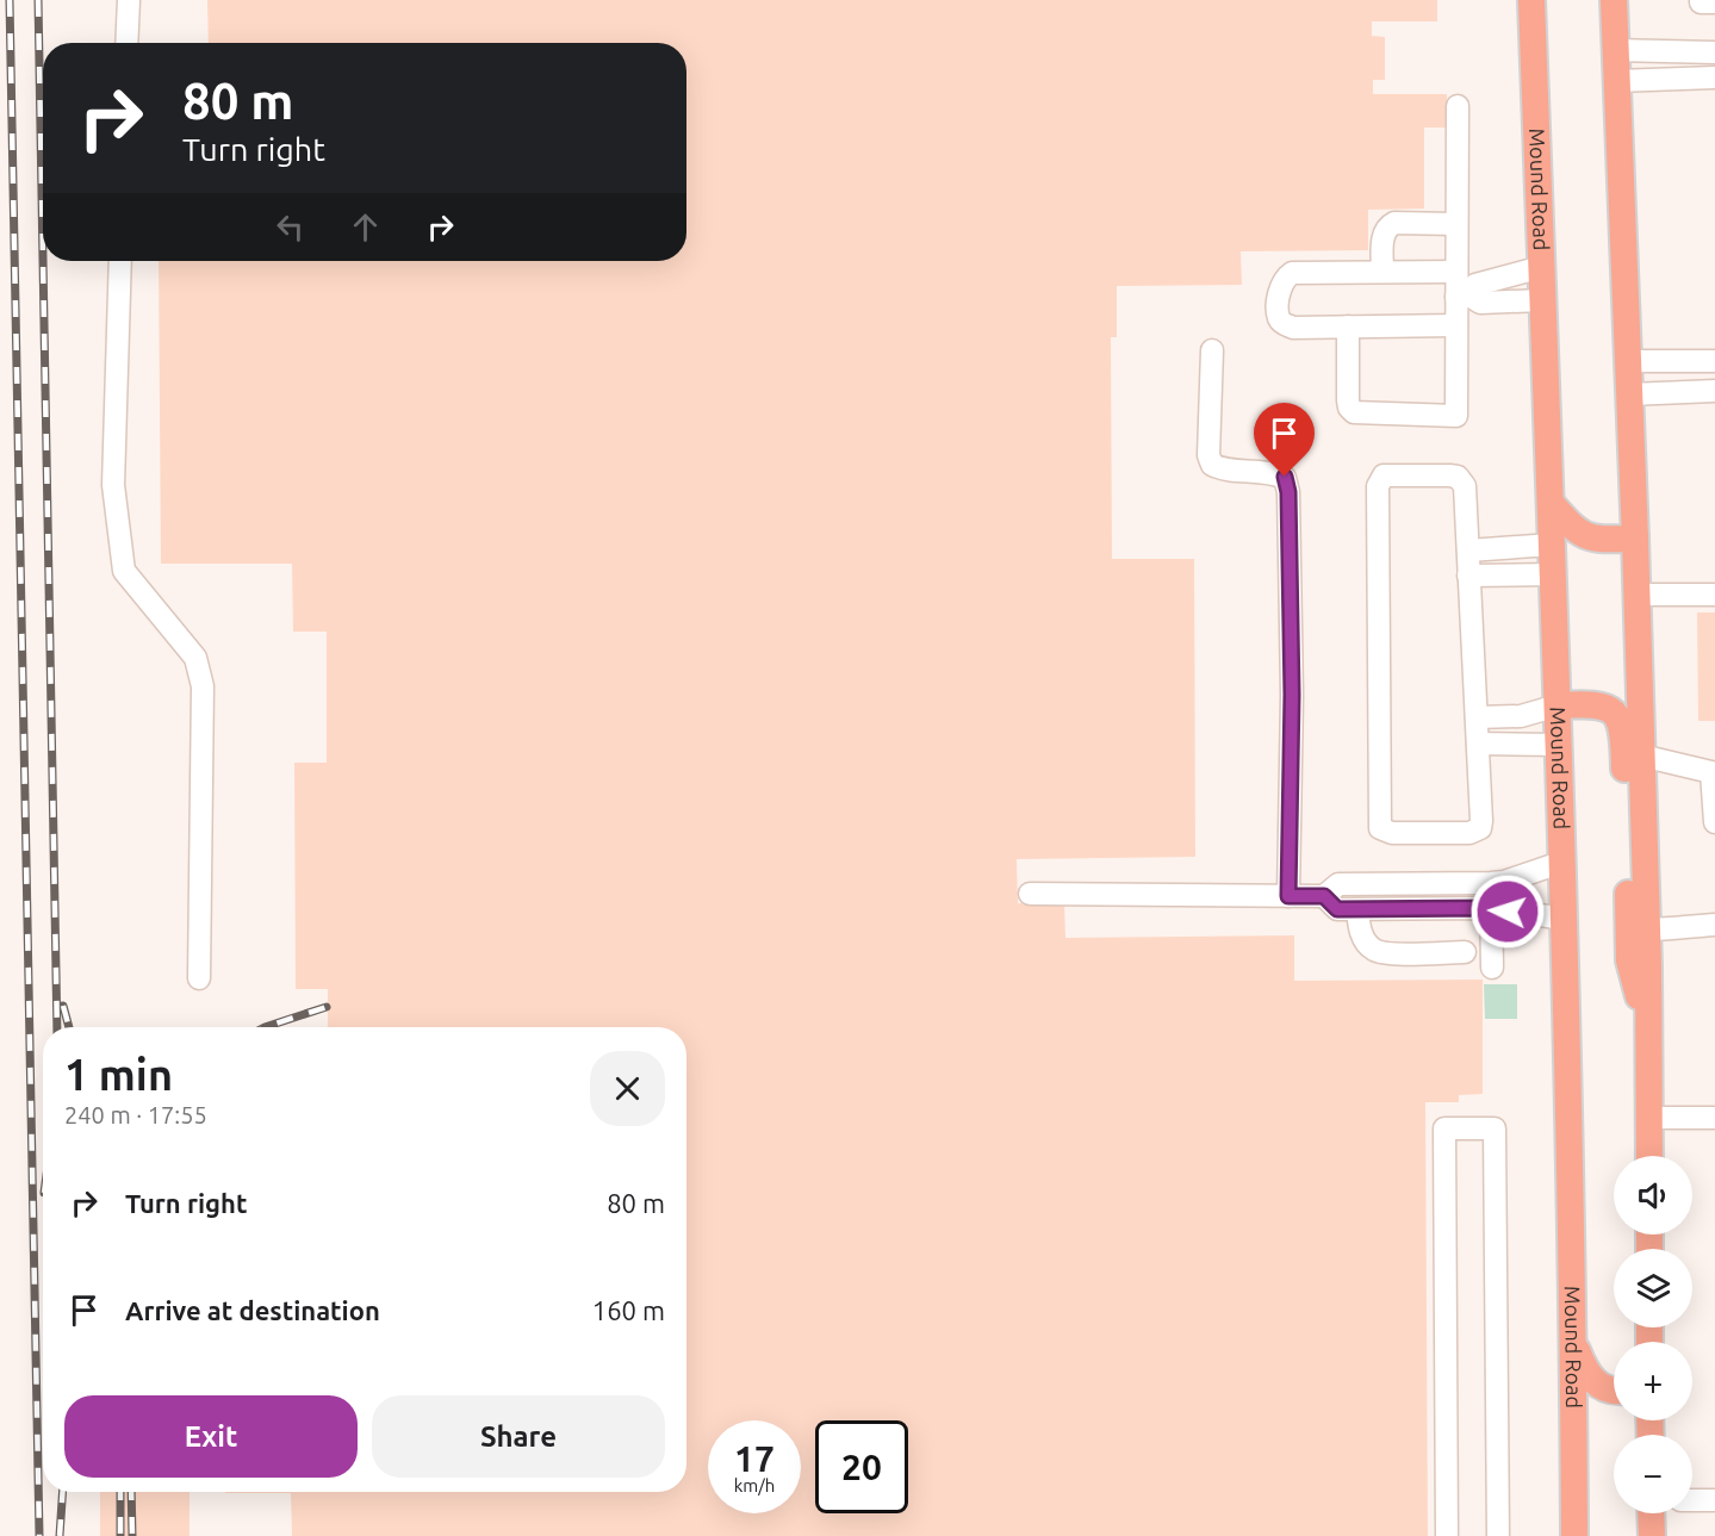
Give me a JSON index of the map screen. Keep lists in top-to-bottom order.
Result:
{
  "streets": {
    "main road": ["Mound Road"]
  },
  "page": {
    "turn": ["80 m", "Turn right"],
    "heading": ["1 min", "240 m · 17:55"],
    "list": [
      {
        "name": "Turn right",
        "value": "80 m"
      },
      {
        "name": "Arrive at destination",
        "value": "160 m"
      }
    ],
    "map_buttons": ["+", "−"],
    "buttons": ["Exit", "Share"],
    "speed": "17 km/h",
    "limit": "20"
  }
}
